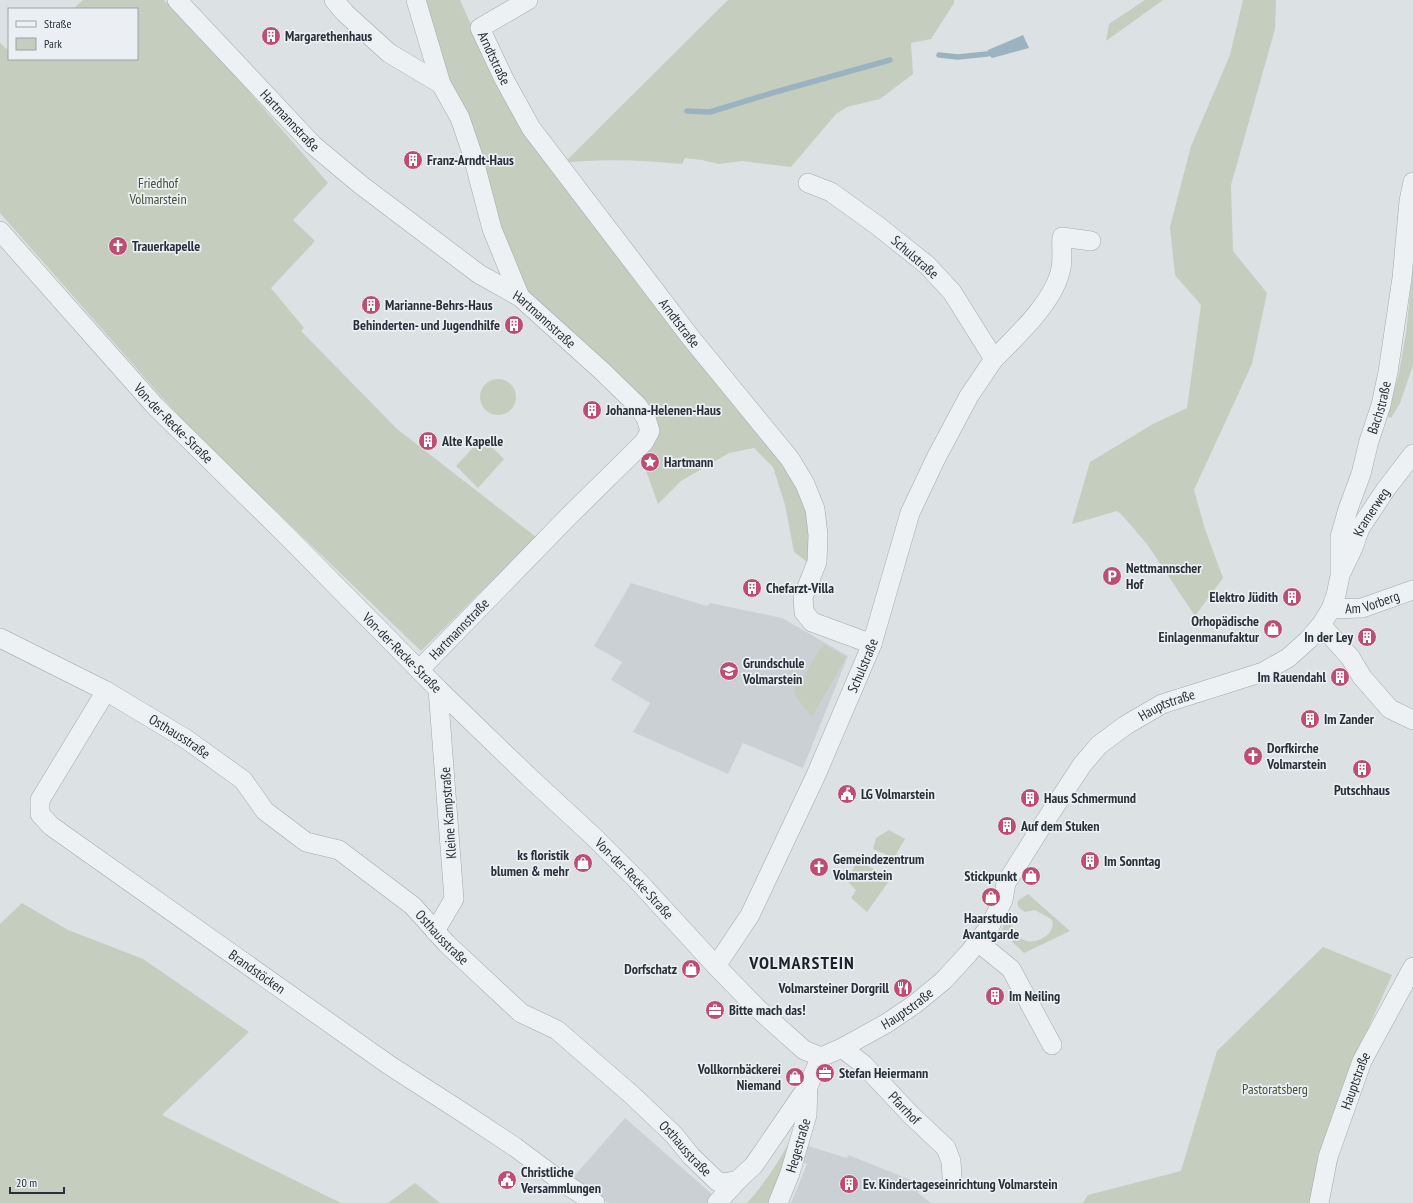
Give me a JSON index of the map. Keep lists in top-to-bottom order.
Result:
{
  "streets": {
    "street": [
      "Arndtstraße",
      "Hartmannstraße",
      "Schulstraße",
      "Bachstraße",
      "Von-der-Recke-Straße",
      "Kramerweg",
      "Am Vorberg",
      "Hauptstraße",
      "Osthausstraße",
      "Kleine Kampstraße",
      "Brandstöcken",
      "Pfarrhof",
      "Hegestraße"
    ]
  },
  "crossings": [
    ["Arndtstraße", "Schulstraße"],
    ["Hartmannstraße", "Von-der-Recke-Straße"],
    ["Schulstraße", "Von-der-Recke-Straße"],
    ["Bachstraße", "Kramerweg"],
    ["Bachstraße", "Am Vorberg"],
    ["Bachstraße", "Hauptstraße"],
    ["Von-der-Recke-Straße", "Hauptstraße"],
    ["Von-der-Recke-Straße", "Kleine Kampstraße"],
    ["Am Vorberg", "Hauptstraße"],
    ["Hauptstraße", "Pfarrhof"],
    ["Osthausstraße", "Kleine Kampstraße"],
    ["Osthausstraße", "Brandstöcken"]
  ],
  "districts": ["VOLMARSTEIN"],
  "parks": ["Friedhof Volmarstein", "Pastoratsberg"],
  "places": {
    "building": [
      "Margarethenhaus",
      "Franz-Arndt-Haus",
      "Marianne-Behrs-Haus",
      "Behinderten- und Jugendhilfe",
      "Johanna-Helenen-Haus",
      "Alte Kapelle",
      "Chefarzt-Villa",
      "Elektro Jüdith",
      "In der Ley",
      "Im Rauendahl",
      "Im Zander",
      "Putschhaus",
      "Haus Schmermund",
      "Auf dem Stuken",
      "Im Sonntag",
      "Im Neiling",
      "Ev. Kindertageseinrichtung Volmarstein"
    ],
    "church": ["Trauerkapelle", "Dorfkirche Volmarstein", "Gemeindezentrum Volmarstein"],
    "place": ["Hartmann"],
    "parking": ["Nettmannscher Hof"],
    "shop": [
      "Orhopädische Einlagenmanufaktur",
      "ks floristik blumen & mehr",
      "Stickpunkt",
      "Haarstudio Avantgarde",
      "Dorfschatz",
      "Vollkornbäckerei Niemand"
    ],
    "school or university": ["Grundschule Volmarstein"],
    "public building": ["LG Volmarstein", "Christliche Versammlungen"],
    "restaurant": ["Volmarsteiner Dorgrill"],
    "office": ["Bitte mach das!", "Stefan Heiermann"]
  },
  "legend": ["Straße", "Park"],
  "scale_bar": "20 m"
}
